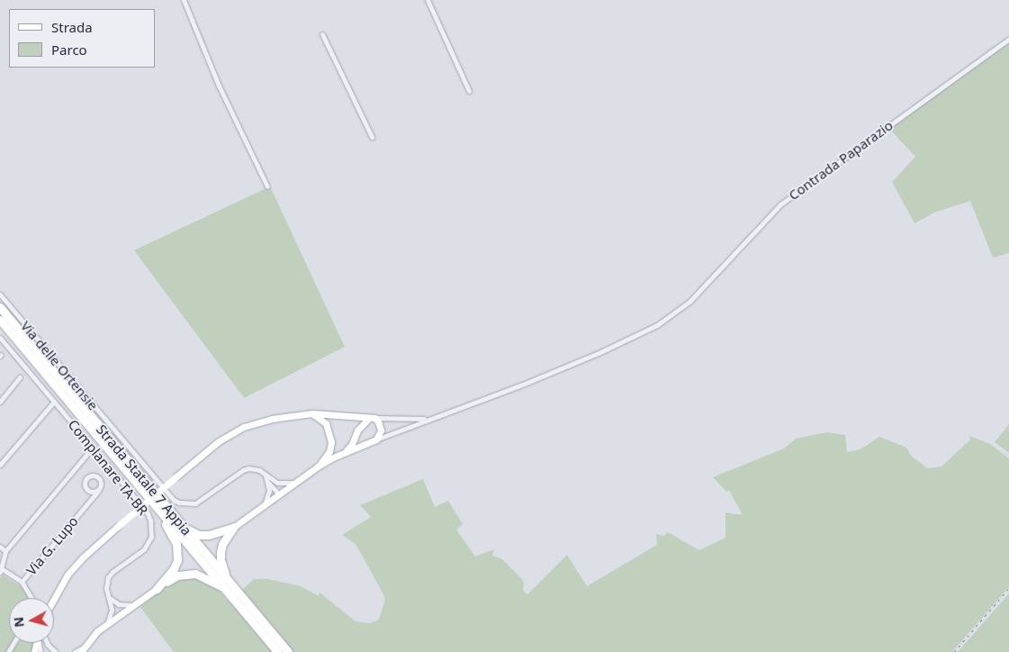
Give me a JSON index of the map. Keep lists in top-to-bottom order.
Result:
{
  "streets": {
    "highway": ["Strada Statale 7 Appia"],
    "street": [
      "Contrada Paparazio",
      "Via delle Ortensie",
      "Complanare TA-BR",
      "Via G. Lupo"
    ]
  },
  "legend": ["Strada", "Parco"],
  "north": "left"
}
